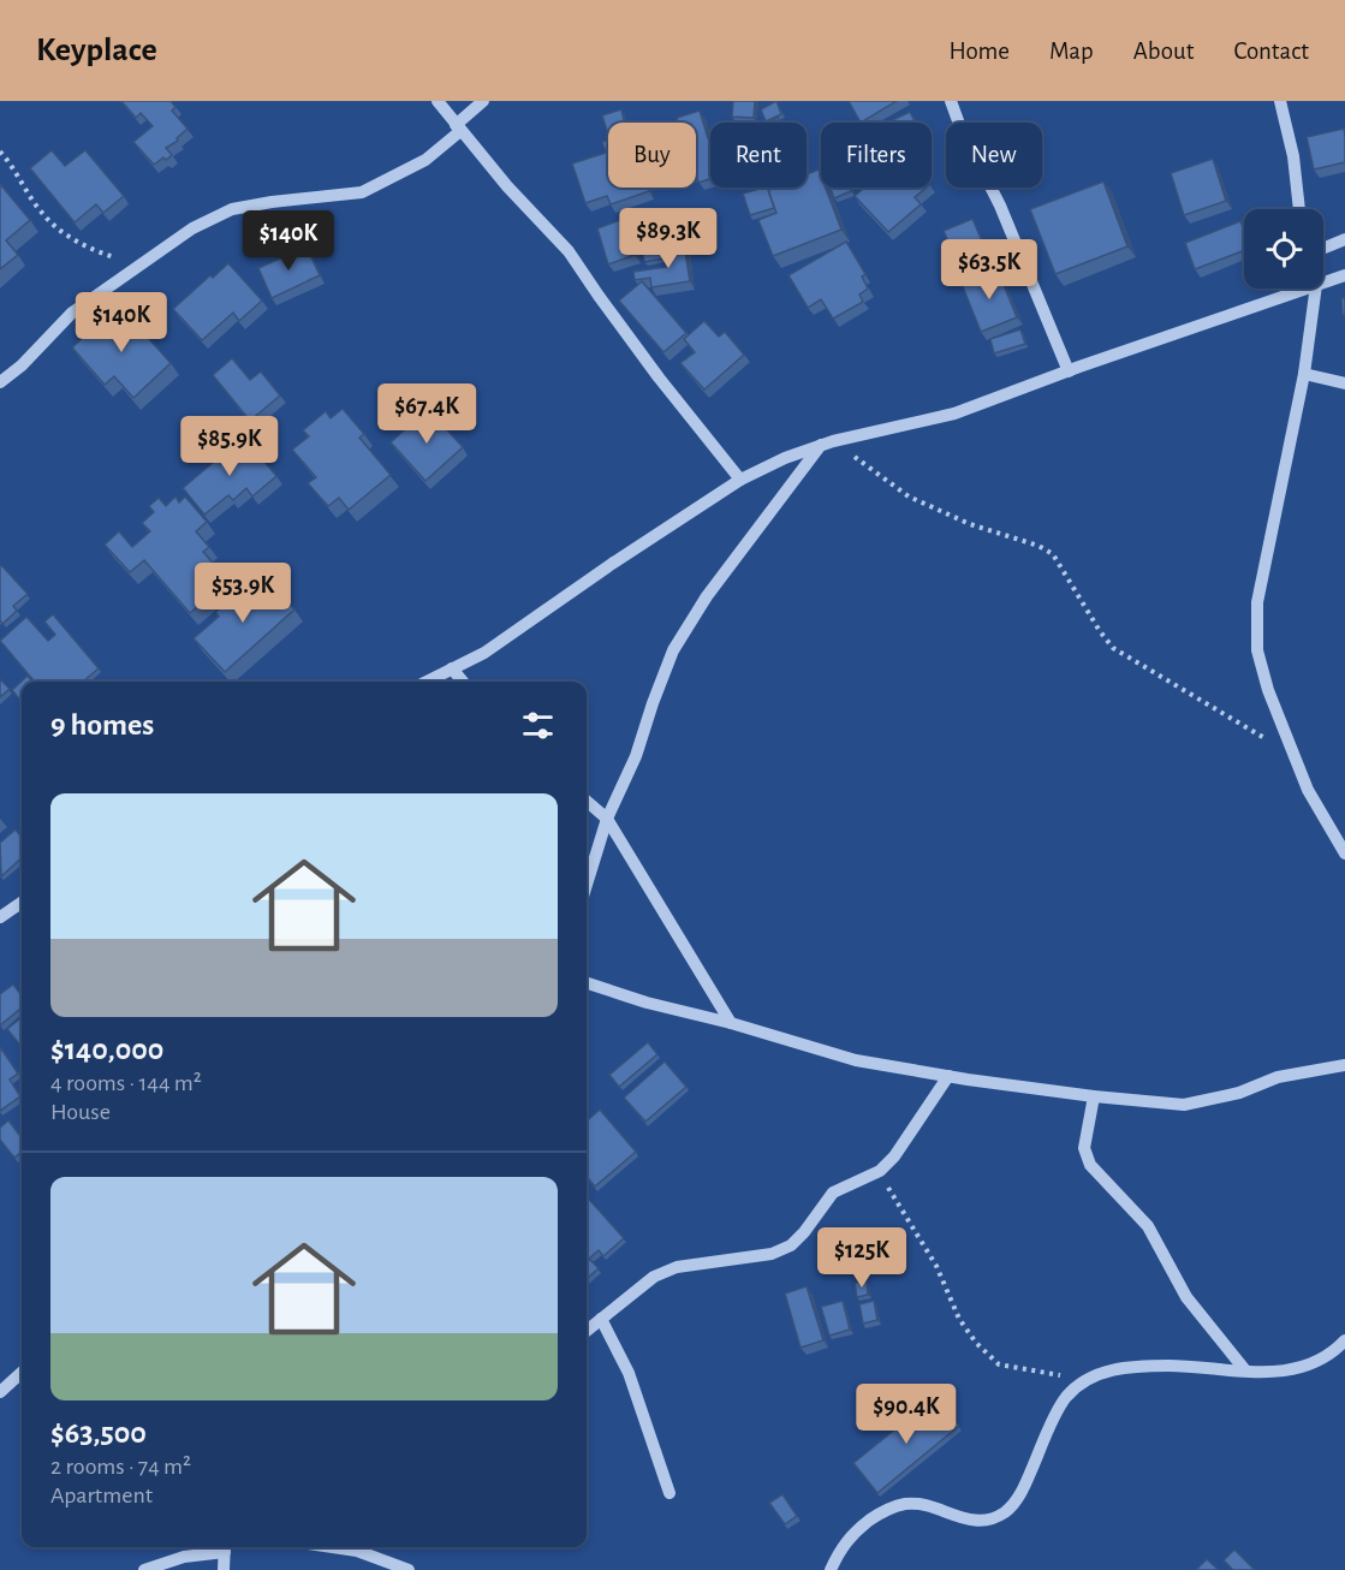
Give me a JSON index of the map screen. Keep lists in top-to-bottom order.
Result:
{
  "page": {
    "header": "Keyplace",
    "nav": [
      "Home",
      "Map",
      "About",
      "Contact"
    ],
    "chip": [
      "Buy",
      "Rent",
      "Filters",
      "New"
    ],
    "price": [
      "$89.3K",
      "$140K",
      "$63.5K",
      "$140K",
      "$67.4K",
      "$85.9K",
      "$53.9K",
      "$125K",
      "$90.4K"
    ],
    "heading": "9 homes",
    "list": [
      {
        "name": "$140,000",
        "note": "4 rooms · 144 m² · House"
      },
      {
        "name": "$63,500",
        "note": "2 rooms · 74 m² · Apartment"
      }
    ]
  }
}
